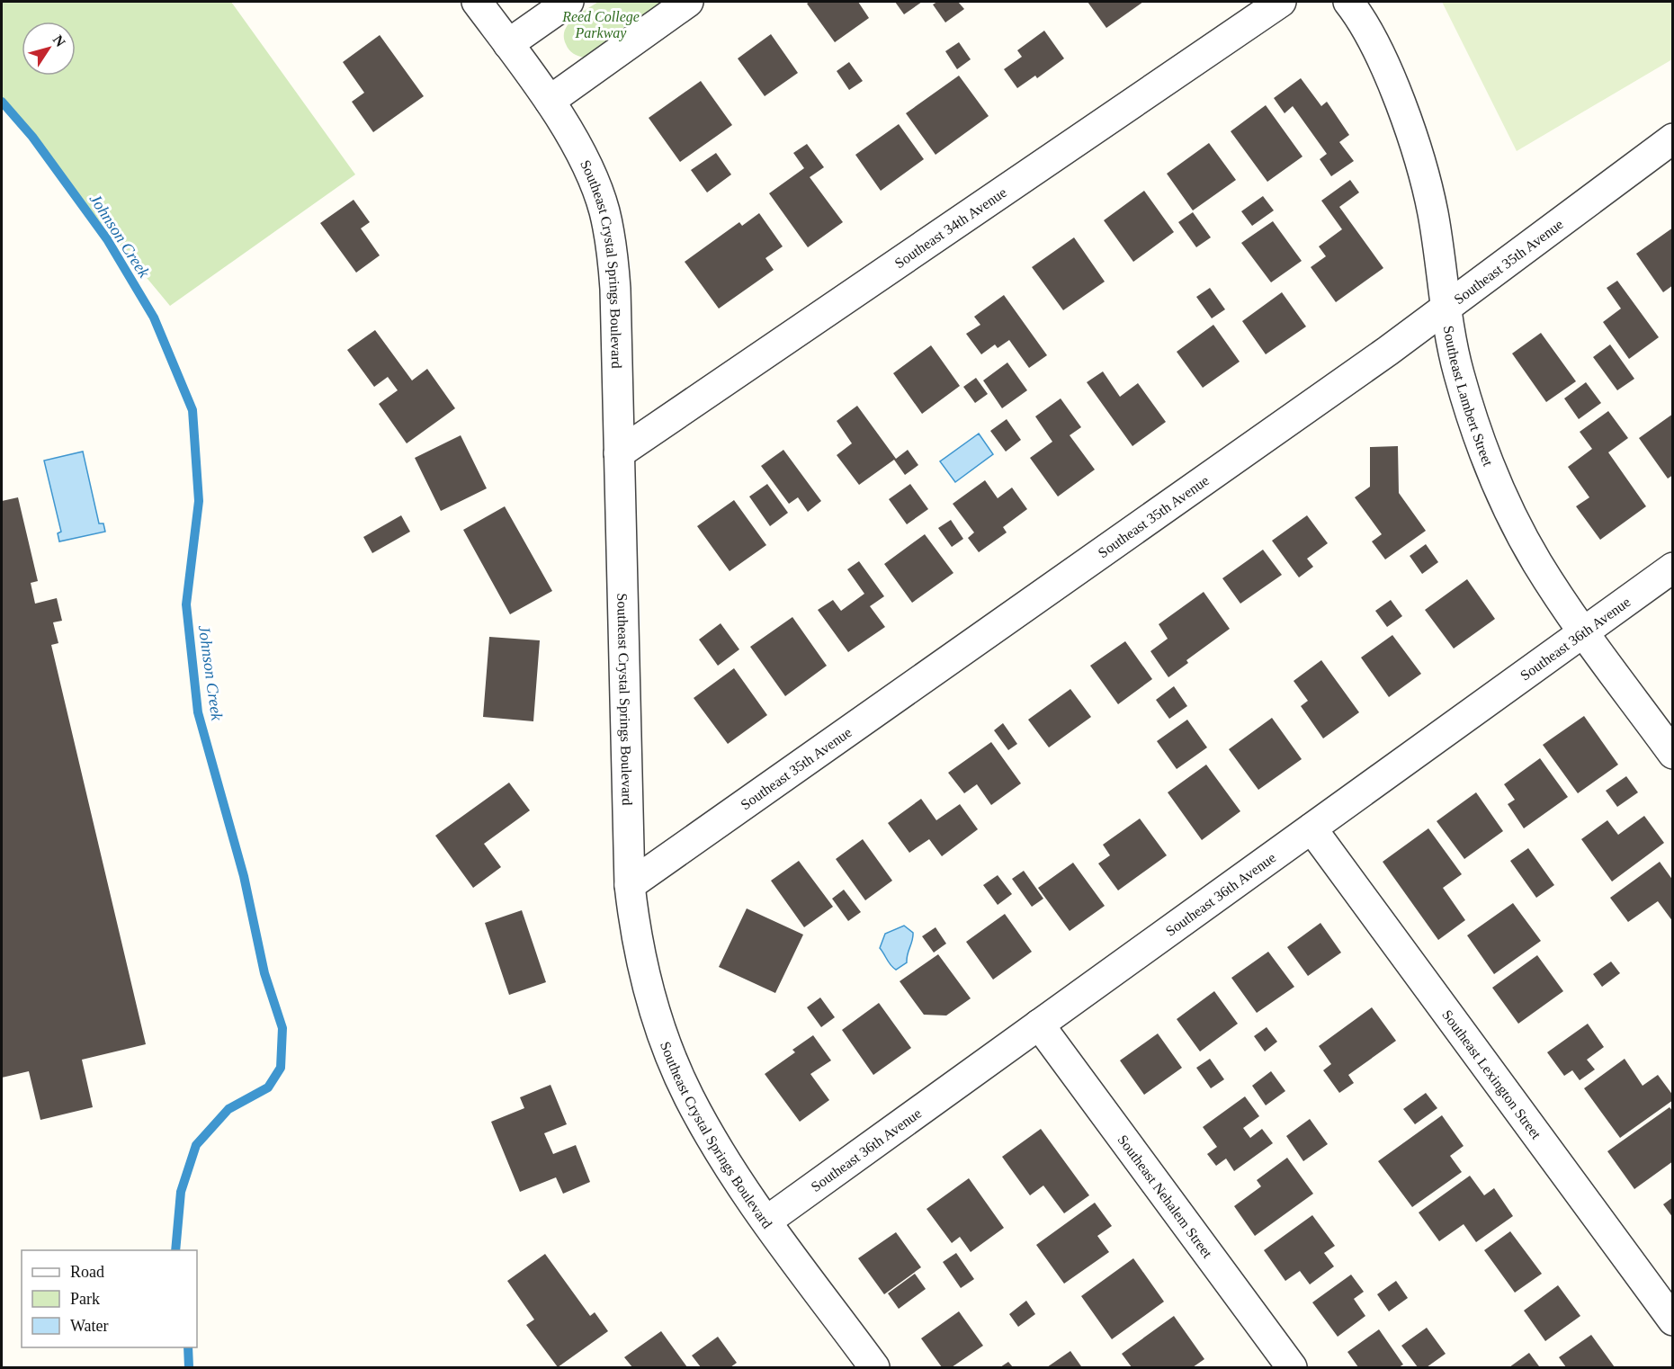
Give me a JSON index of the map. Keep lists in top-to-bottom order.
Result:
{
  "streets": {
    "street": [
      "Southeast 34th Avenue",
      "Southeast 35th Avenue",
      "Southeast Crystal Springs Boulevard",
      "Southeast Lambert Street",
      "Southeast 36th Avenue",
      "Southeast Lexington Street",
      "Southeast Nehalem Street"
    ]
  },
  "crossings": [
    ["Southeast 34th Avenue", "Southeast Crystal Springs Boulevard"],
    ["Southeast 35th Avenue", "Southeast Crystal Springs Boulevard"],
    ["Southeast 35th Avenue", "Southeast Lambert Street"],
    ["Southeast Crystal Springs Boulevard", "Southeast 36th Avenue"],
    ["Southeast Lambert Street", "Southeast 36th Avenue"],
    ["Southeast 36th Avenue", "Southeast Lexington Street"],
    ["Southeast 36th Avenue", "Southeast Nehalem Street"]
  ],
  "water": ["Johnson Creek"],
  "parks": ["Reed College Parkway"],
  "legend": ["Road", "Park", "Water"],
  "north": "top right"
}
